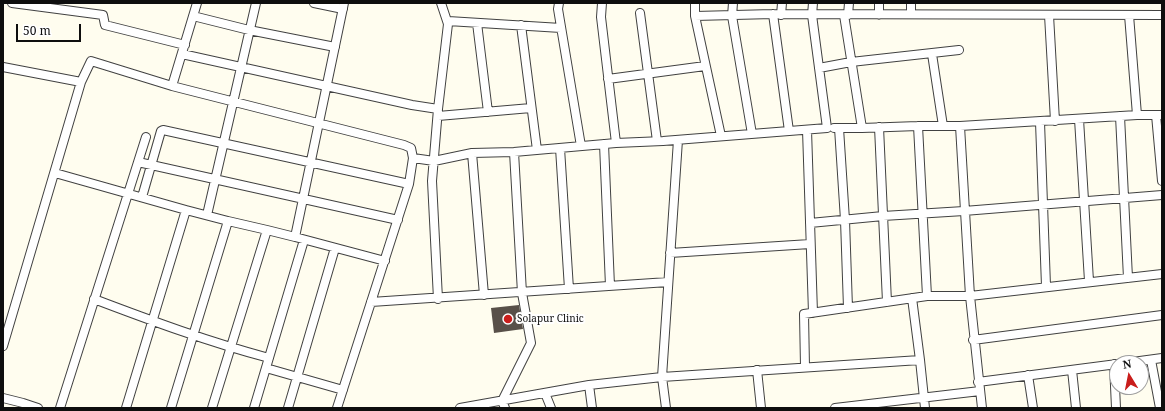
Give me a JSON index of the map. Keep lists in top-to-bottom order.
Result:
{
  "places": ["Solapur Clinic"],
  "scale_bar": "50 m",
  "north": "top"
}
